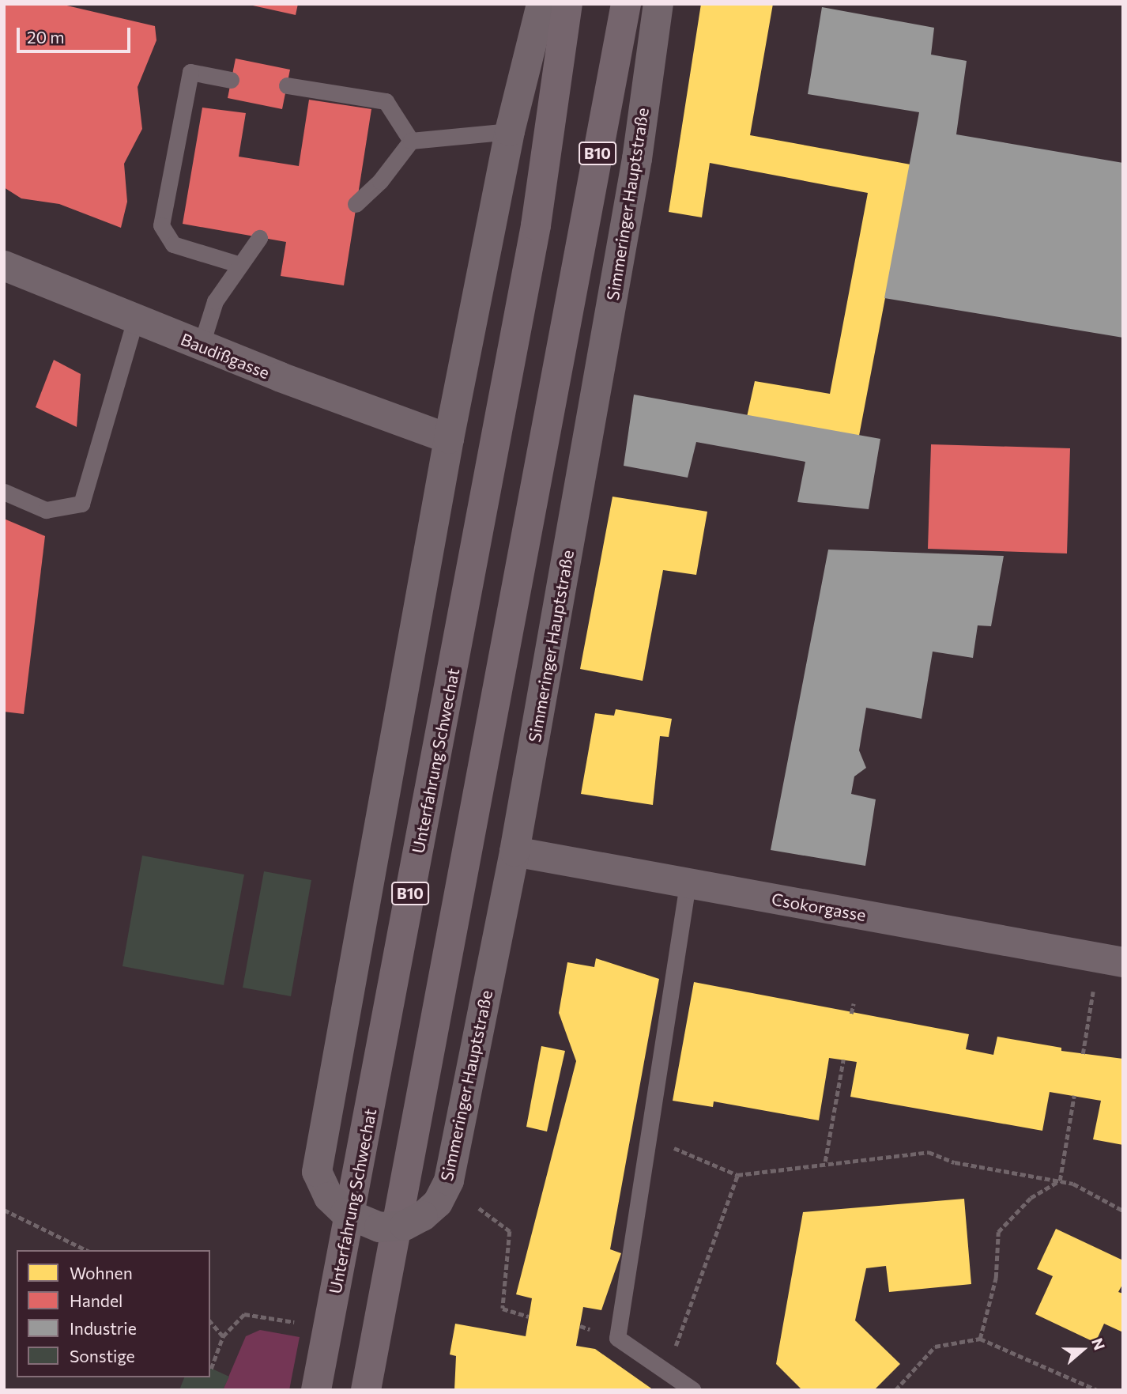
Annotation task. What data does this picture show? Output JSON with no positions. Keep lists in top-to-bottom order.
{
  "streets": {
    "main road": ["B10", "Unterfahrung Schwechat"],
    "street": ["Simmeringer Hauptstraße", "Baudißgasse", "Csokorgasse"]
  },
  "crossings": [
    ["Simmeringer Hauptstraße", "Baudißgasse"],
    ["Simmeringer Hauptstraße", "Csokorgasse"]
  ],
  "legend": [
    "Wohnen",
    "Handel",
    "Industrie",
    "Sonstige"
  ],
  "scale_bar": "20 m",
  "north": "right"
}
